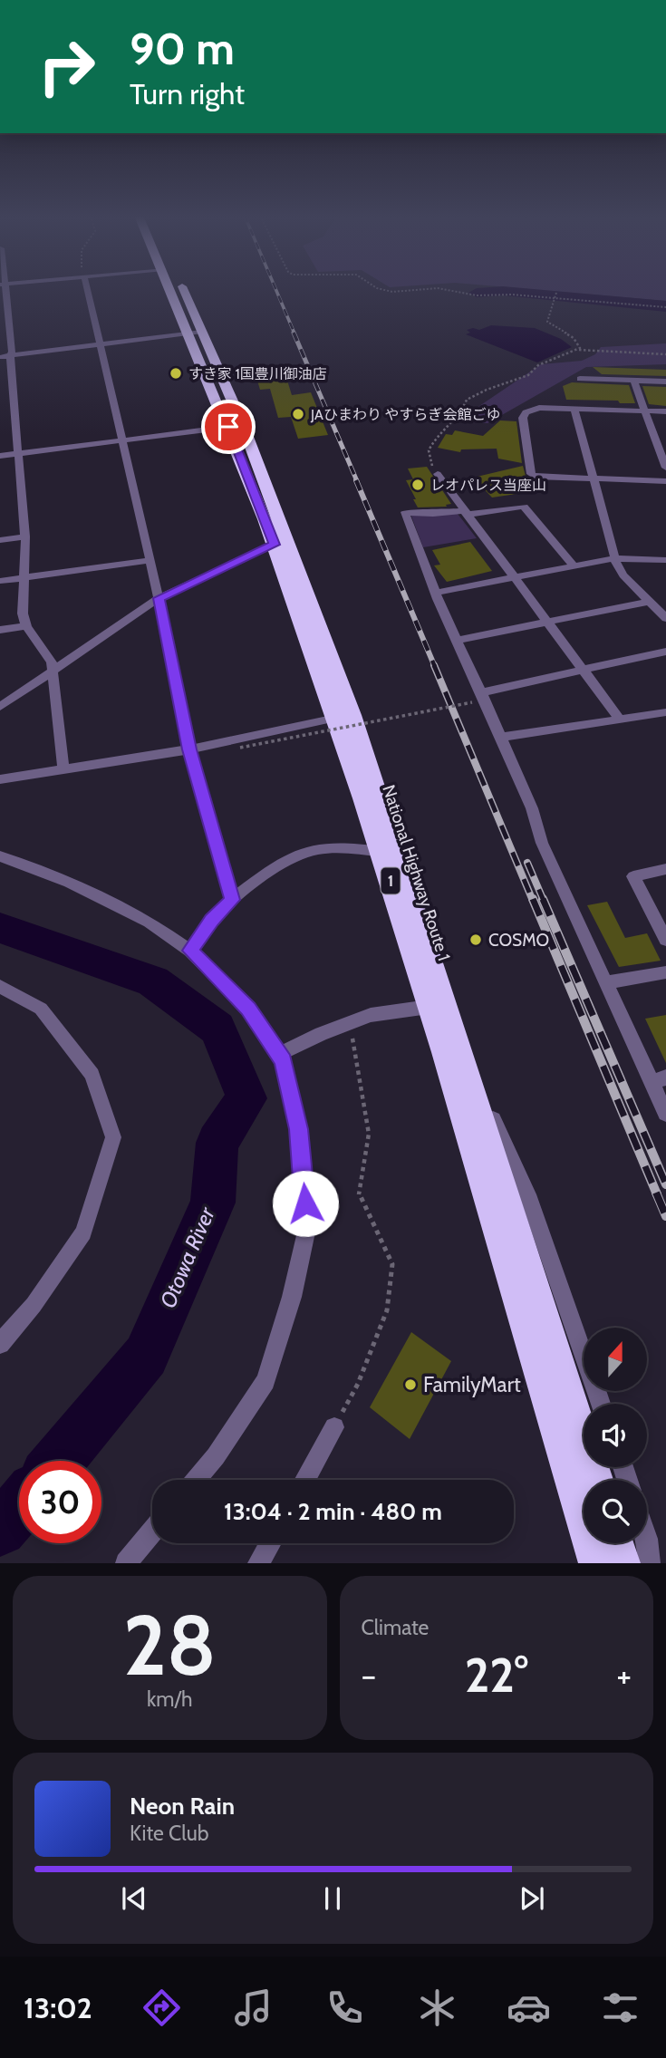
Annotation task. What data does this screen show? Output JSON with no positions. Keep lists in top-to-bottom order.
{
  "streets": {
    "highway": ["National Highway Route 1", "1"]
  },
  "water": ["Otowa River"],
  "places": [
    "すき家 1国豊川御油店",
    "JAひまわり やすらぎ会館ごゆ",
    "レオパレス当座山",
    "COSMO",
    "FamilyMart"
  ],
  "north": "top",
  "page": {
    "turn": ["90 m", "Turn right"],
    "limit": "30",
    "trip": "13:04 · 2 min · 480 m",
    "tile": [
      ["28", "km/h"],
      "Climate"
    ],
    "heat": ["−", "22°", "+"],
    "song": ["Neon Rain", "Kite Club"],
    "tabs": "13:02"
  }
}
